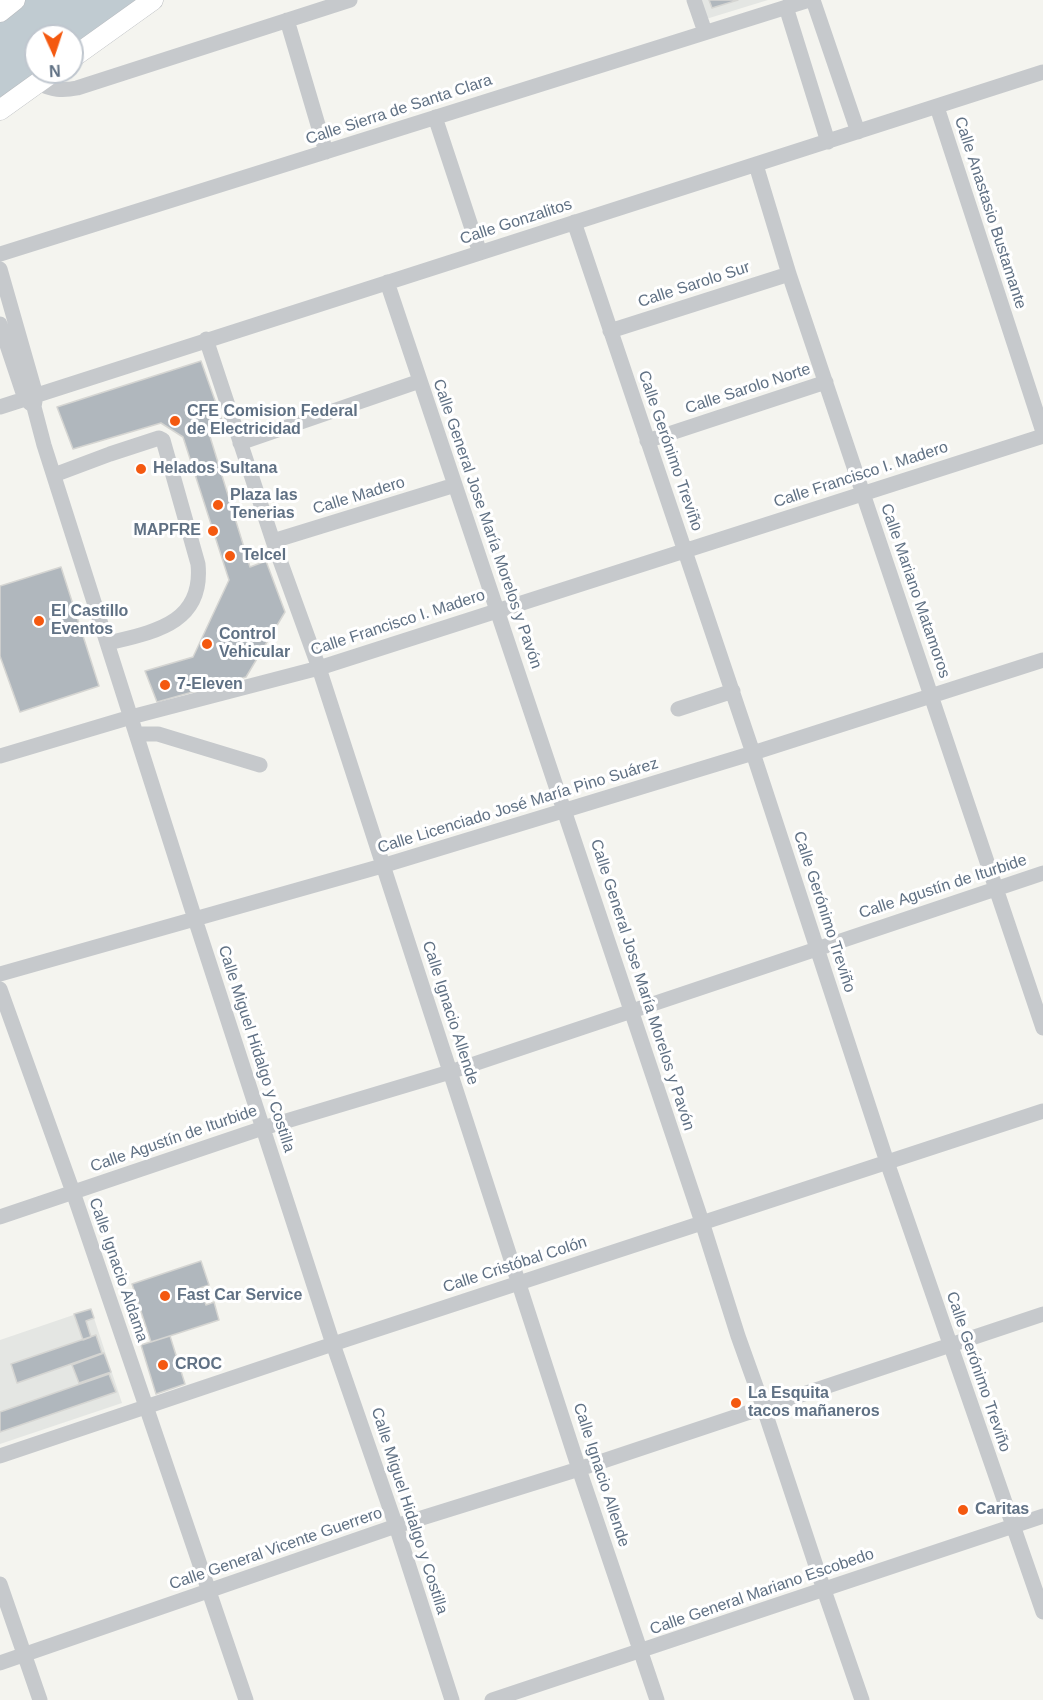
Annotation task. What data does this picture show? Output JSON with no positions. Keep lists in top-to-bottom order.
{
  "streets": {
    "street": [
      "Calle Sierra de Santa Clara",
      "Calle Anastasio Bustamante",
      "Calle Gonzalitos",
      "Calle Sarolo Sur",
      "Calle Sarolo Norte",
      "Calle Gerónimo Treviño",
      "Calle Francisco I. Madero",
      "Calle Madero",
      "Calle General Jose María Morelos y Pavón",
      "Calle Mariano Matamoros",
      "Calle Licenciado José María Pino Suárez",
      "Calle Agustín de Iturbide",
      "Calle Ignacio Allende",
      "Calle Miguel Hidalgo y Costilla",
      "Calle Cristóbal Colón",
      "Calle Ignacio Aldama",
      "Calle General Vicente Guerrero",
      "Calle General Mariano Escobedo"
    ]
  },
  "crossings": [
    ["Calle Anastasio Bustamante", "Calle Gonzalitos"],
    ["Calle Anastasio Bustamante", "Calle Francisco I. Madero"],
    ["Calle Gonzalitos", "Calle Gerónimo Treviño"],
    ["Calle Gonzalitos", "Calle General Jose María Morelos y Pavón"],
    ["Calle Gonzalitos", "Calle Mariano Matamoros"],
    ["Calle Gonzalitos", "Calle Ignacio Allende"],
    ["Calle Gonzalitos", "Calle Miguel Hidalgo y Costilla"],
    ["Calle Sarolo Sur", "Calle Gerónimo Treviño"],
    ["Calle Sarolo Sur", "Calle Mariano Matamoros"],
    ["Calle Sarolo Norte", "Calle Gerónimo Treviño"],
    ["Calle Sarolo Norte", "Calle Mariano Matamoros"],
    ["Calle Gerónimo Treviño", "Calle Francisco I. Madero"],
    ["Calle Gerónimo Treviño", "Calle Licenciado José María Pino Suárez"],
    ["Calle Gerónimo Treviño", "Calle Agustín de Iturbide"],
    ["Calle Gerónimo Treviño", "Calle Cristóbal Colón"],
    ["Calle Gerónimo Treviño", "Calle General Vicente Guerrero"],
    ["Calle Gerónimo Treviño", "Calle General Mariano Escobedo"],
    ["Calle Francisco I. Madero", "Calle General Jose María Morelos y Pavón"],
    ["Calle Francisco I. Madero", "Calle Mariano Matamoros"],
    ["Calle Francisco I. Madero", "Calle Ignacio Allende"],
    ["Calle Francisco I. Madero", "Calle Miguel Hidalgo y Costilla"],
    ["Calle Madero", "Calle General Jose María Morelos y Pavón"],
    ["Calle Madero", "Calle Ignacio Allende"],
    ["Calle General Jose María Morelos y Pavón", "Calle Licenciado José María Pino Suárez"],
    ["Calle General Jose María Morelos y Pavón", "Calle Agustín de Iturbide"],
    ["Calle General Jose María Morelos y Pavón", "Calle Cristóbal Colón"],
    ["Calle General Jose María Morelos y Pavón", "Calle General Vicente Guerrero"],
    ["Calle General Jose María Morelos y Pavón", "Calle General Mariano Escobedo"],
    ["Calle Mariano Matamoros", "Calle Licenciado José María Pino Suárez"],
    ["Calle Mariano Matamoros", "Calle Agustín de Iturbide"],
    ["Calle Licenciado José María Pino Suárez", "Calle Ignacio Allende"],
    ["Calle Licenciado José María Pino Suárez", "Calle Miguel Hidalgo y Costilla"],
    ["Calle Agustín de Iturbide", "Calle Ignacio Allende"],
    ["Calle Agustín de Iturbide", "Calle Miguel Hidalgo y Costilla"],
    ["Calle Agustín de Iturbide", "Calle Ignacio Aldama"],
    ["Calle Ignacio Allende", "Calle Cristóbal Colón"],
    ["Calle Ignacio Allende", "Calle General Vicente Guerrero"],
    ["Calle Ignacio Allende", "Calle General Mariano Escobedo"],
    ["Calle Miguel Hidalgo y Costilla", "Calle Cristóbal Colón"],
    ["Calle Miguel Hidalgo y Costilla", "Calle General Vicente Guerrero"],
    ["Calle Cristóbal Colón", "Calle Ignacio Aldama"],
    ["Calle Ignacio Aldama", "Calle General Vicente Guerrero"]
  ],
  "places": [
    "CFE Comision Federal de Electricidad",
    "Helados Sultana",
    "Plaza las Tenerias",
    "MAPFRE",
    "Telcel",
    "El Castillo Eventos",
    "Control Vehicular",
    "7-Eleven",
    "Fast Car Service",
    "CROC",
    "La Esquita tacos mañaneros",
    "Caritas"
  ],
  "north": "bottom"
}
